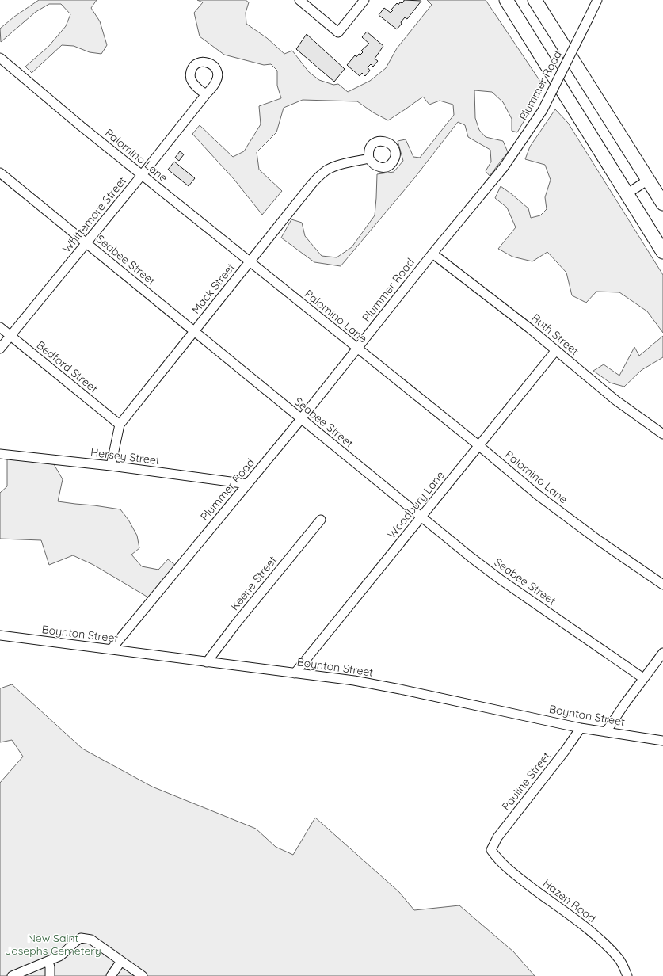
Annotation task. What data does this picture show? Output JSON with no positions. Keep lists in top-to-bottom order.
{
  "streets": {
    "street": [
      "Plummer Road",
      "Palomino Lane",
      "Whittemore Street",
      "Seabee Street",
      "Mack Street",
      "Ruth Street",
      "Bedford Street",
      "Hersey Street",
      "Woodbury Lane",
      "Keene Street",
      "Boynton Street",
      "Pauline Street",
      "Hazen Road"
    ]
  },
  "crossings": [
    ["Plummer Road", "Palomino Lane"],
    ["Plummer Road", "Seabee Street"],
    ["Plummer Road", "Ruth Street"],
    ["Plummer Road", "Hersey Street"],
    ["Plummer Road", "Boynton Street"],
    ["Palomino Lane", "Whittemore Street"],
    ["Palomino Lane", "Mack Street"],
    ["Palomino Lane", "Woodbury Lane"],
    ["Whittemore Street", "Seabee Street"],
    ["Whittemore Street", "Bedford Street"],
    ["Seabee Street", "Mack Street"],
    ["Seabee Street", "Woodbury Lane"],
    ["Mack Street", "Bedford Street"],
    ["Mack Street", "Hersey Street"],
    ["Ruth Street", "Woodbury Lane"],
    ["Woodbury Lane", "Boynton Street"],
    ["Keene Street", "Boynton Street"],
    ["Boynton Street", "Pauline Street"],
    ["Pauline Street", "Hazen Road"]
  ],
  "parks": ["New Saint Josephs Cemetery"]
}
